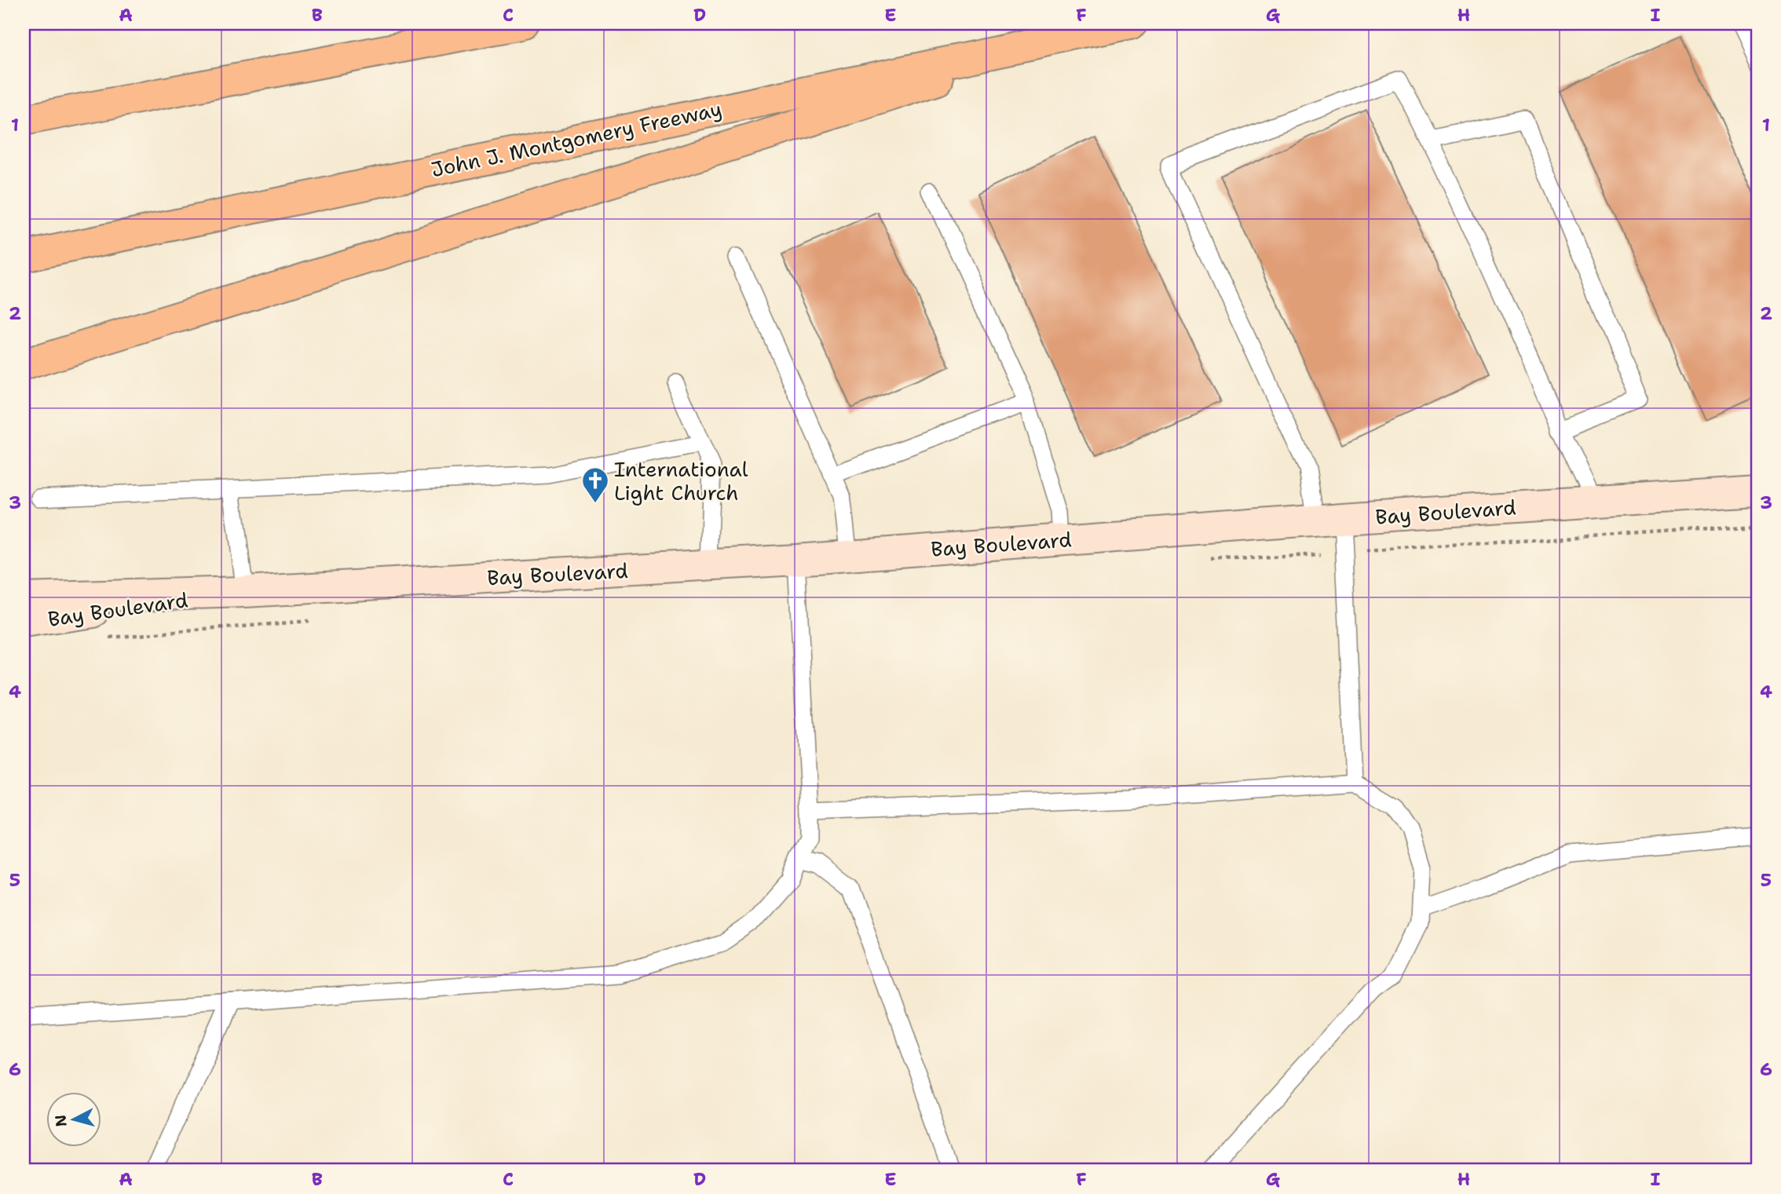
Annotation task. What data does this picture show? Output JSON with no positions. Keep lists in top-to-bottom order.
{
  "streets": {
    "highway": ["John J. Montgomery Freeway"],
    "street": ["Bay Boulevard"]
  },
  "places": {
    "church": ["International Light Church"]
  },
  "north": "left",
  "grid": {
    "columns": [
      "A",
      "B",
      "C",
      "D",
      "E",
      "F",
      "G",
      "H",
      "I"
    ],
    "rows": [
      "1",
      "2",
      "3",
      "4",
      "5",
      "6"
    ]
  }
}
